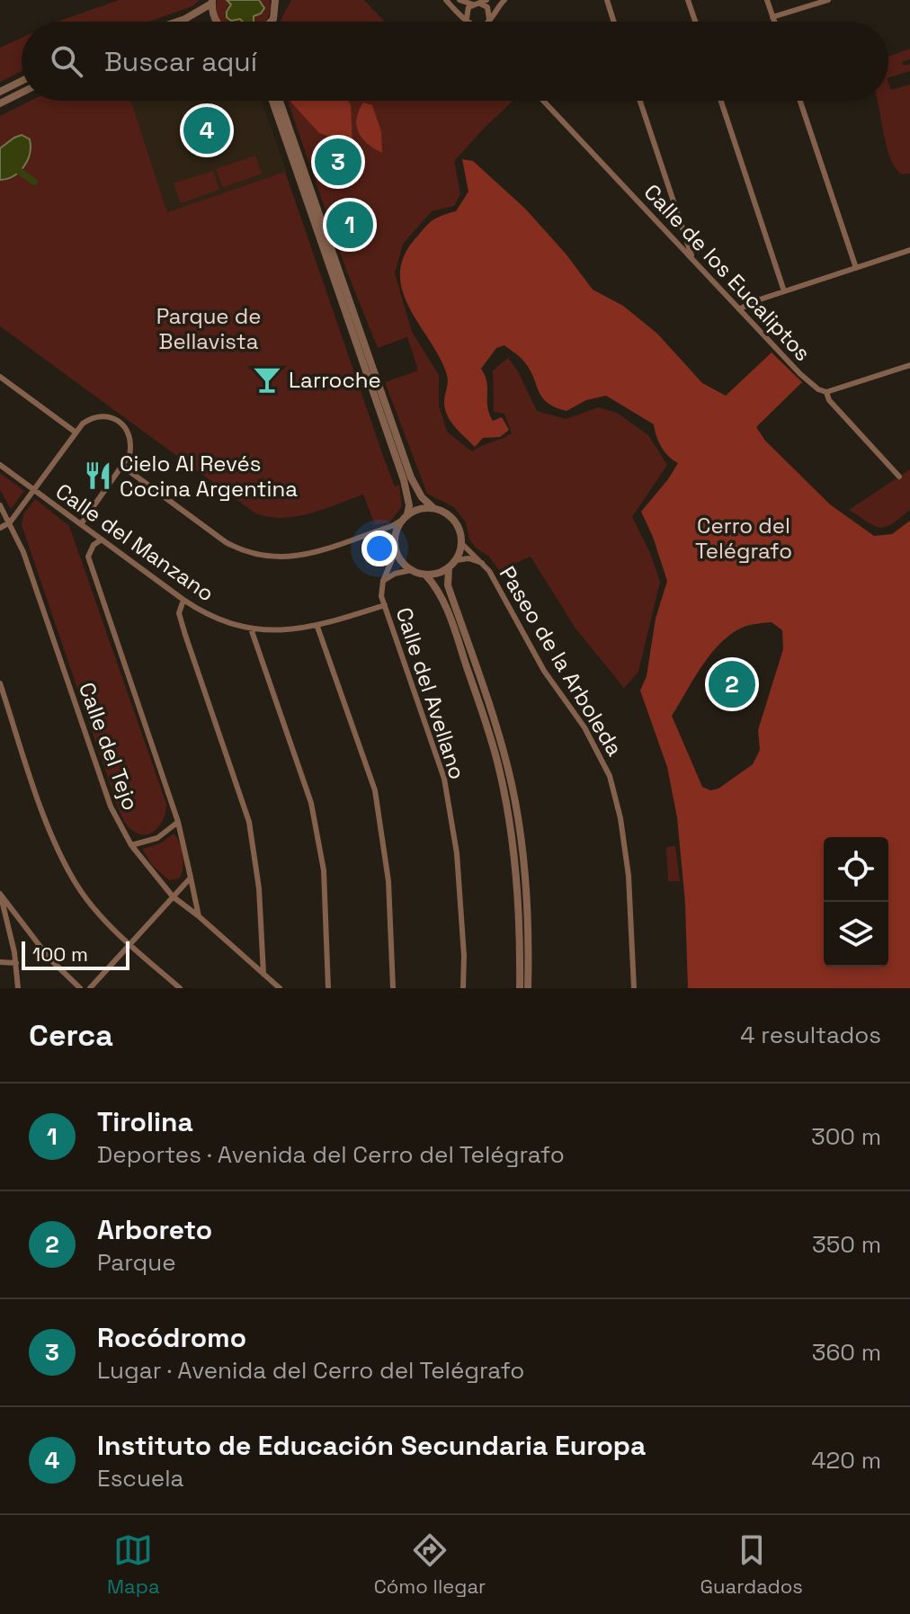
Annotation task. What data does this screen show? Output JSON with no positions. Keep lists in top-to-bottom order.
{
  "streets": {
    "street": [
      "Calle de los Eucaliptos",
      "Calle del Manzano",
      "Paseo de la Arboleda",
      "Calle del Avellano",
      "Calle del Tejo"
    ]
  },
  "crossings": [
    ["Calle del Manzano", "Calle del Avellano"],
    ["Paseo de la Arboleda", "Calle del Avellano"]
  ],
  "parks": ["Parque de Bellavista", "Cerro del Telégrafo"],
  "places": {
    "bar": ["Larroche"],
    "restaurant": ["Cielo Al Revés Cocina Argentina"]
  },
  "scale_bar": "100 m",
  "page": {
    "search": "Buscar aquí",
    "pins": [
      "4",
      "3",
      "1",
      "2"
    ],
    "scale": "100 m",
    "heading": ["Cerca", "4 resultados"],
    "list": [
      {
        "mark": "1",
        "name": "Tirolina",
        "note": "Deportes · Avenida del Cerro del Telégrafo",
        "value": "300 m"
      },
      {
        "mark": "2",
        "name": "Arboreto",
        "note": "Parque",
        "value": "350 m"
      },
      {
        "mark": "3",
        "name": "Rocódromo",
        "note": "Lugar · Avenida del Cerro del Telégrafo",
        "value": "360 m"
      },
      {
        "mark": "4",
        "name": "Instituto de Educación Secundaria Europa",
        "note": "Escuela",
        "value": "420 m"
      }
    ],
    "nav": ["Mapa", "Cómo llegar", "Guardados"]
  }
}
